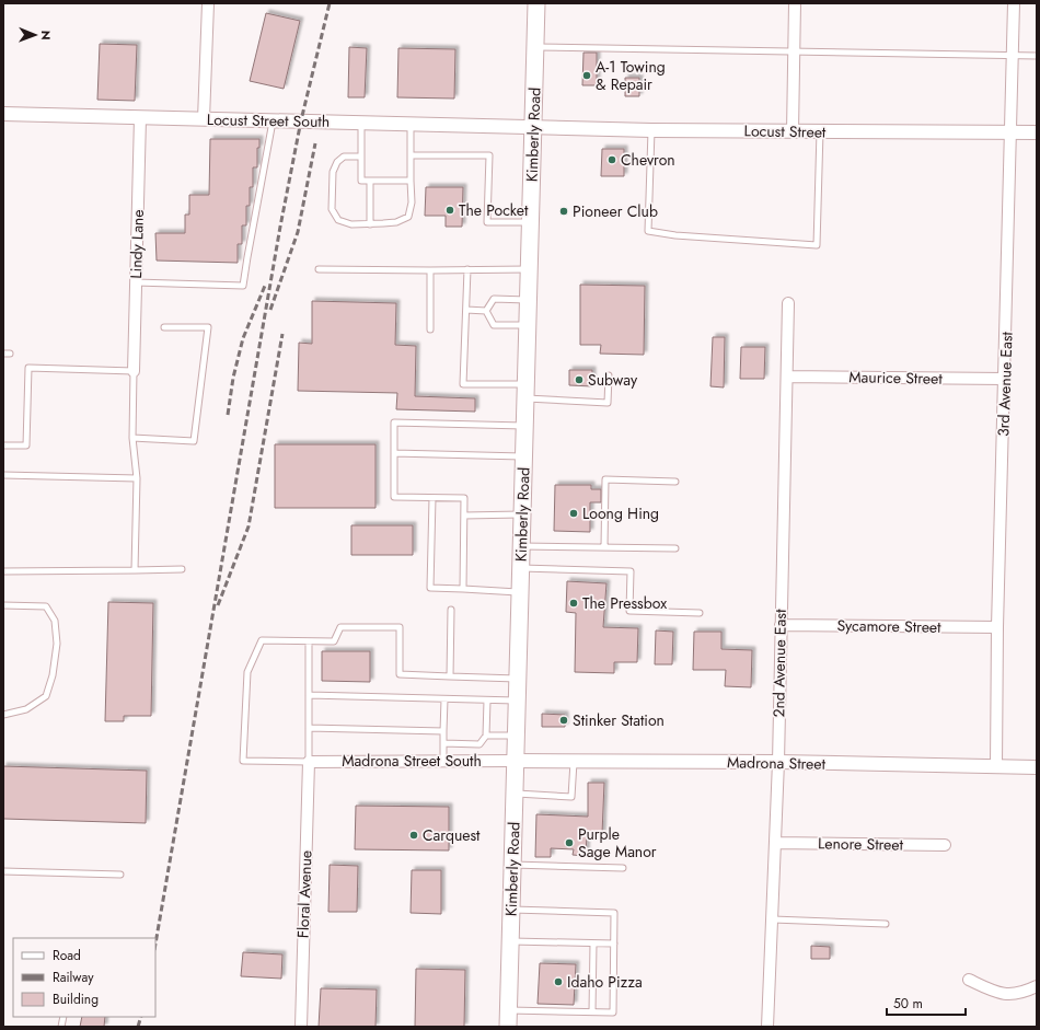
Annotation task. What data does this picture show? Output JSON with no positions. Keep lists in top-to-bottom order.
{
  "streets": {
    "main road": ["Kimberly Road"],
    "street": [
      "Locust Street South",
      "Locust Street",
      "Lindy Lane",
      "Maurice Street",
      "3rd Avenue East",
      "Sycamore Street",
      "2nd Avenue East",
      "Madrona Street South",
      "Madrona Street",
      "Lenore Street",
      "Floral Avenue"
    ]
  },
  "crossings": [
    ["Locust Street South", "Locust Street"],
    ["Locust Street South", "Kimberly Road"],
    ["Locust Street South", "Lindy Lane"],
    ["Locust Street", "Kimberly Road"],
    ["Locust Street", "3rd Avenue East"],
    ["Kimberly Road", "Madrona Street South"],
    ["Kimberly Road", "Madrona Street"],
    ["Maurice Street", "3rd Avenue East"],
    ["Maurice Street", "2nd Avenue East"],
    ["3rd Avenue East", "Sycamore Street"],
    ["3rd Avenue East", "Madrona Street"],
    ["Sycamore Street", "2nd Avenue East"],
    ["2nd Avenue East", "Madrona Street"],
    ["2nd Avenue East", "Lenore Street"],
    ["Madrona Street South", "Madrona Street"],
    ["Madrona Street South", "Floral Avenue"]
  ],
  "places": [
    "A-1 Towing & Repair",
    "Chevron",
    "The Pocket",
    "Pioneer Club",
    "Subway",
    "Loong Hing",
    "The Pressbox",
    "Stinker Station",
    "Carquest",
    "Purple Sage Manor",
    "Idaho Pizza"
  ],
  "legend": ["Road", "Railway", "Building"],
  "scale_bar": "50 m",
  "north": "right"
}
